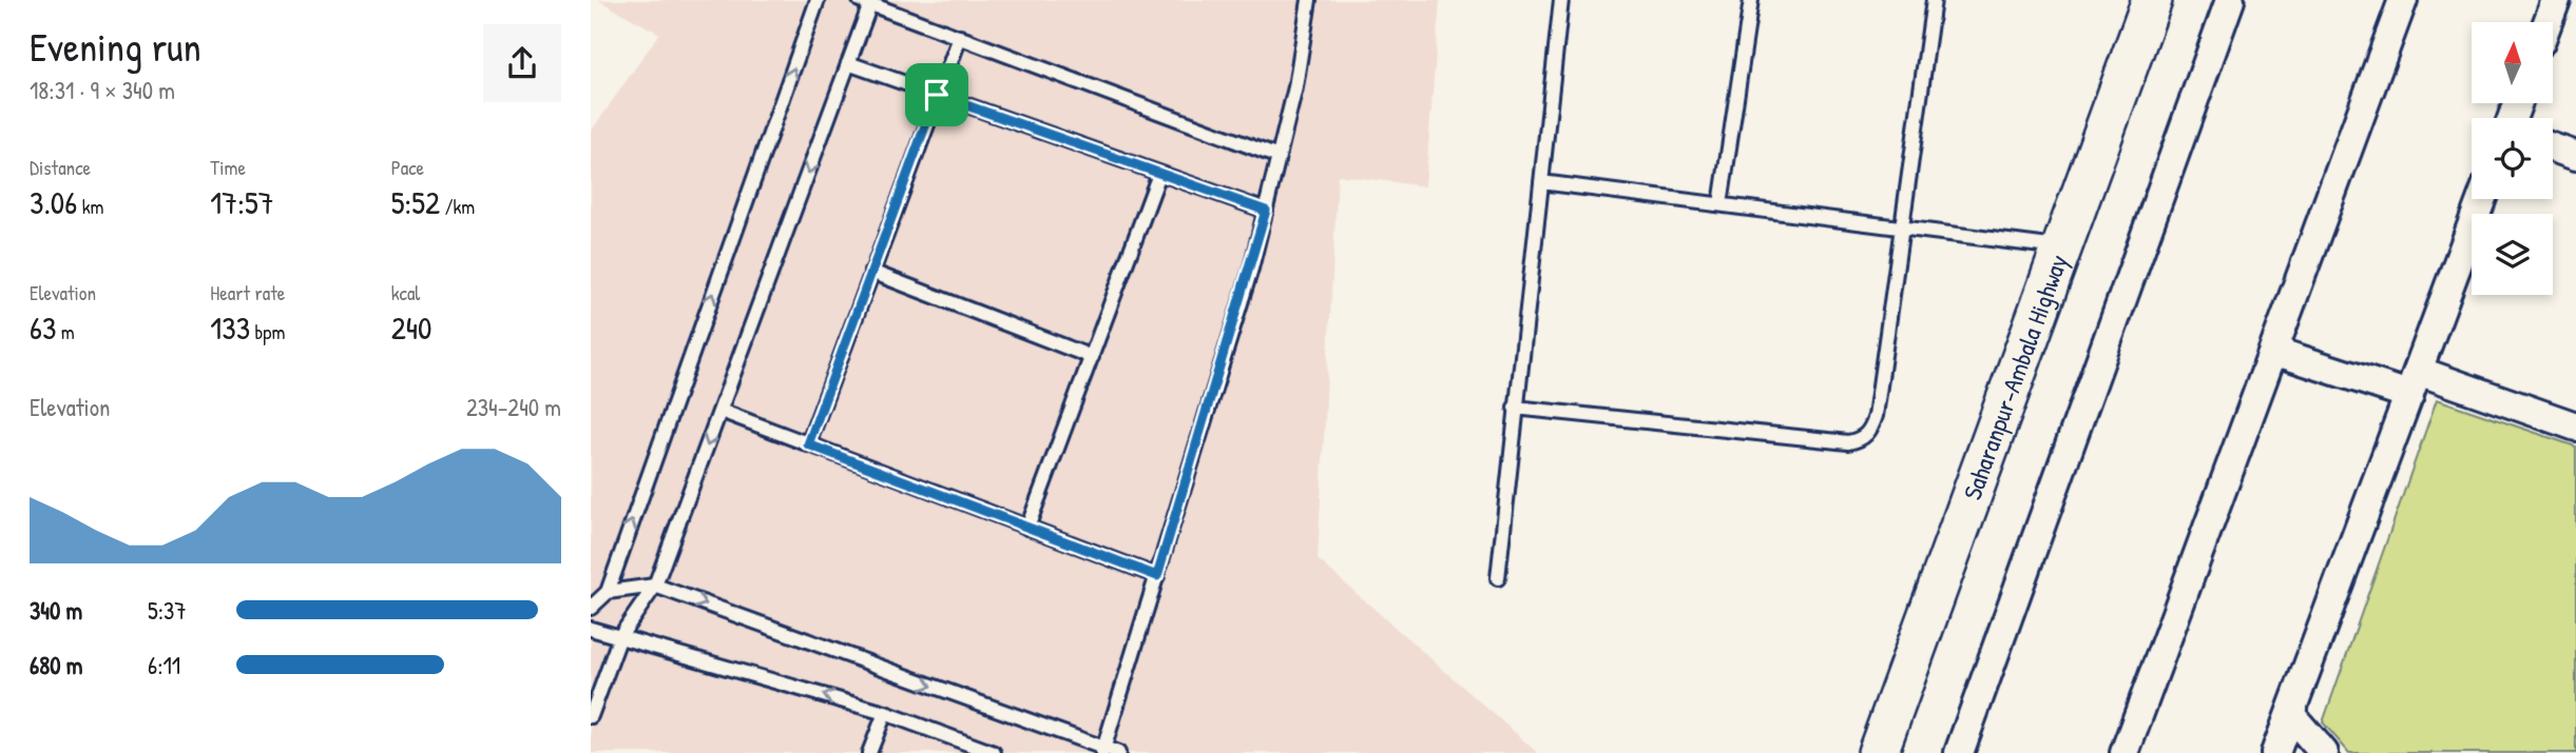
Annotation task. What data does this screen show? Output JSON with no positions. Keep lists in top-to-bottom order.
{
  "streets": {
    "main road": ["Saharanpur-Ambala Highway"]
  },
  "north": "top",
  "page": {
    "heading": ["Evening run", "18:31 · 9 × 340 m"],
    "stats": [
      ["Distance", "3.06 km"],
      ["Time", "17:57"],
      ["Pace", "5:52 /km"],
      ["Elevation", "63 m"],
      ["Heart rate", "133 bpm"],
      ["kcal", "240"]
    ],
    "chart": ["Elevation", "234–240 m"],
    "list": [
      {
        "name": "340 m",
        "note": "5:37"
      },
      {
        "name": "680 m",
        "note": "6:11"
      }
    ]
  }
}
